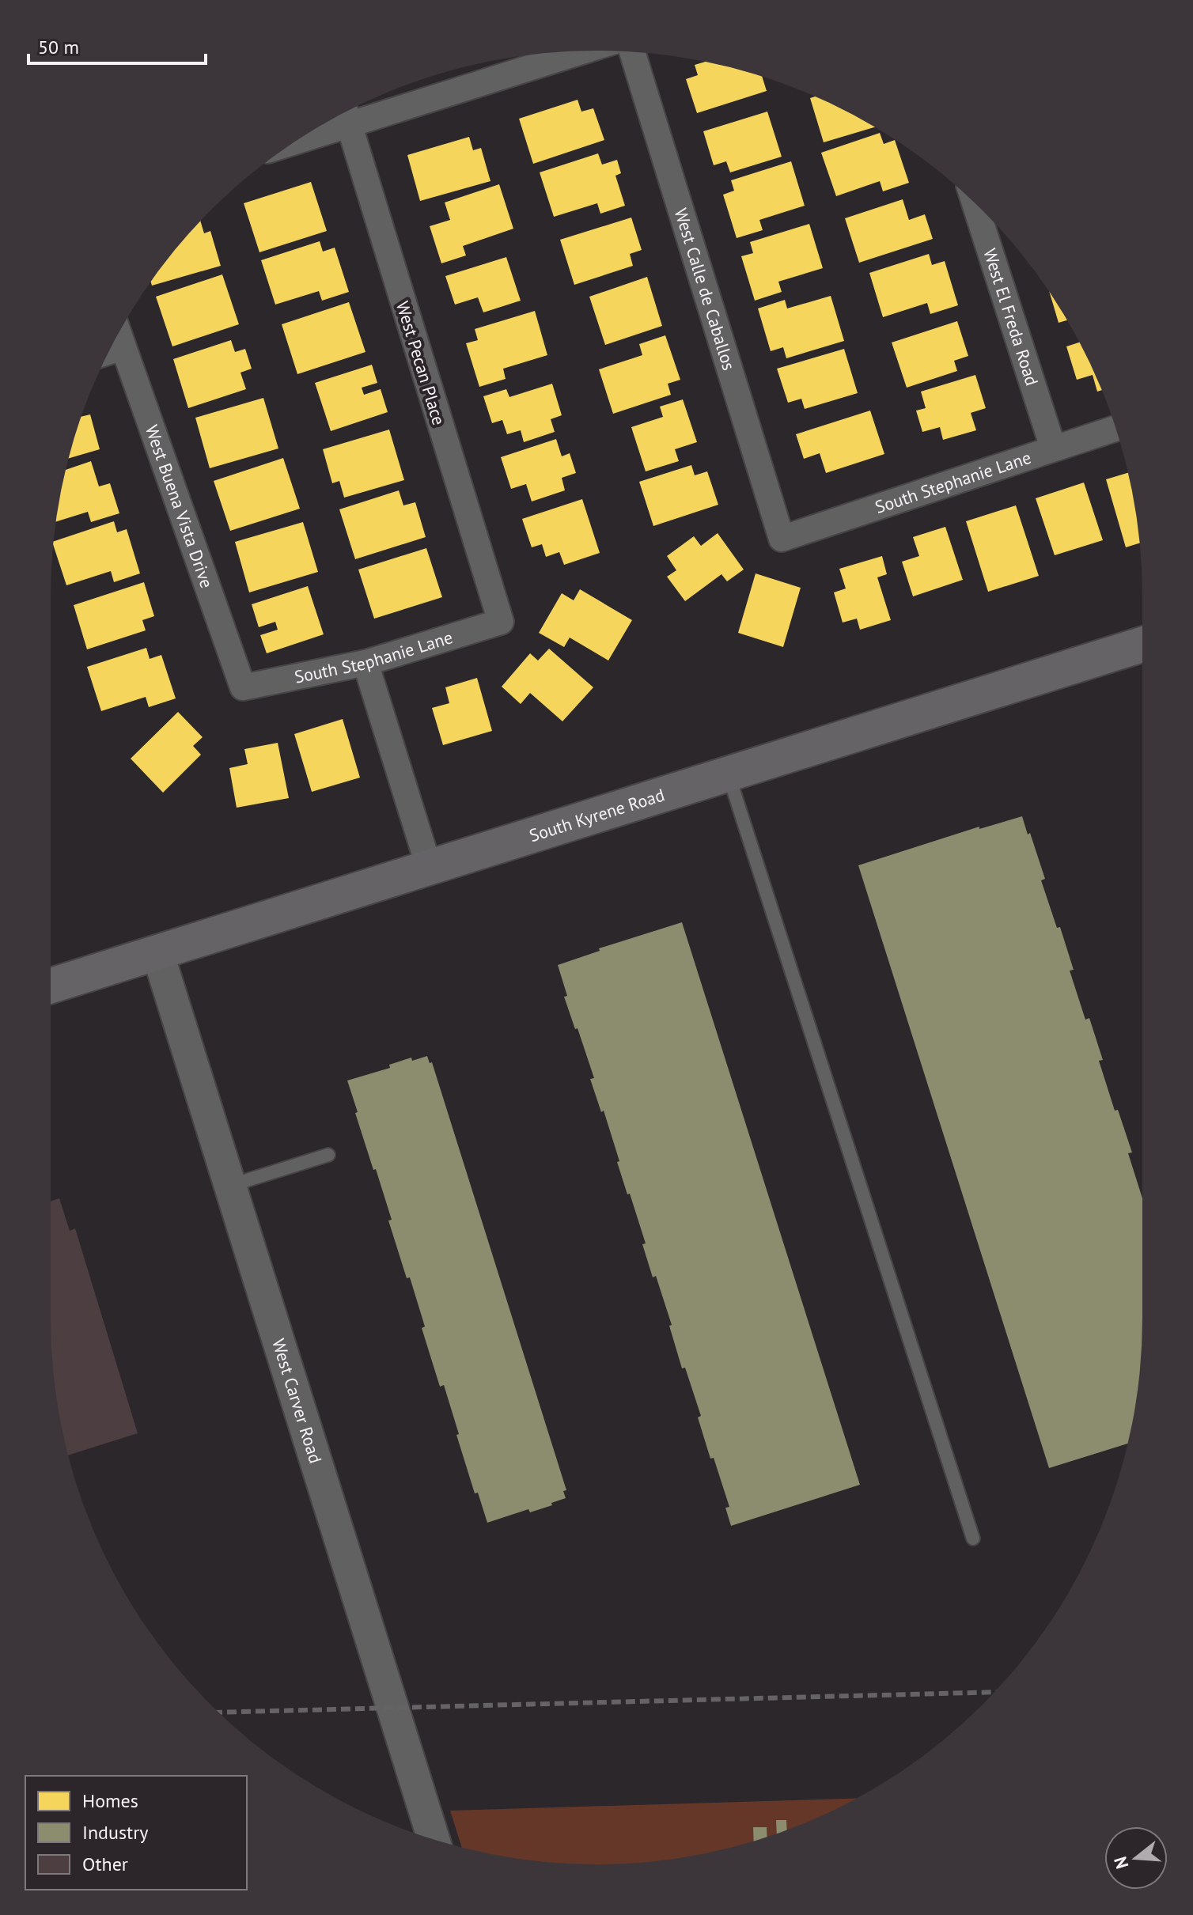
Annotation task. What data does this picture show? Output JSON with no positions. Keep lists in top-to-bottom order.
{
  "streets": {
    "main road": ["South Kyrene Road"],
    "street": [
      "West Calle de Caballos",
      "West El Freda Road",
      "West Pecan Place",
      "South Stephanie Lane",
      "West Buena Vista Drive",
      "West Carver Road"
    ]
  },
  "crossings": [
    ["West Calle de Caballos", "South Stephanie Lane"],
    ["West El Freda Road", "South Stephanie Lane"],
    ["West Pecan Place", "South Stephanie Lane"],
    ["South Stephanie Lane", "West Buena Vista Drive"],
    ["South Kyrene Road", "West Carver Road"]
  ],
  "legend": ["Homes", "Industry", "Other"],
  "scale_bar": "50 m",
  "north": "left"
}
